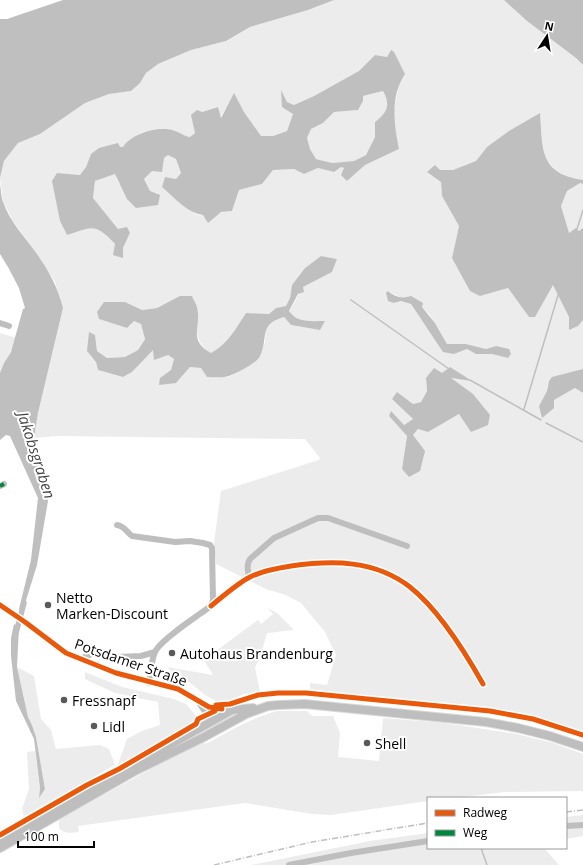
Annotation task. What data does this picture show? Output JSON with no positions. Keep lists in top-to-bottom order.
{
  "streets": {
    "street": ["Potsdamer Straße"]
  },
  "water": ["Jakobsgraben"],
  "places": [
    "Netto Marken-Discount",
    "Autohaus Brandenburg",
    "Fressnapf",
    "Lidl",
    "Shell"
  ],
  "legend": ["Radweg", "Weg"],
  "scale_bar": "100 m",
  "north": "top"
}
